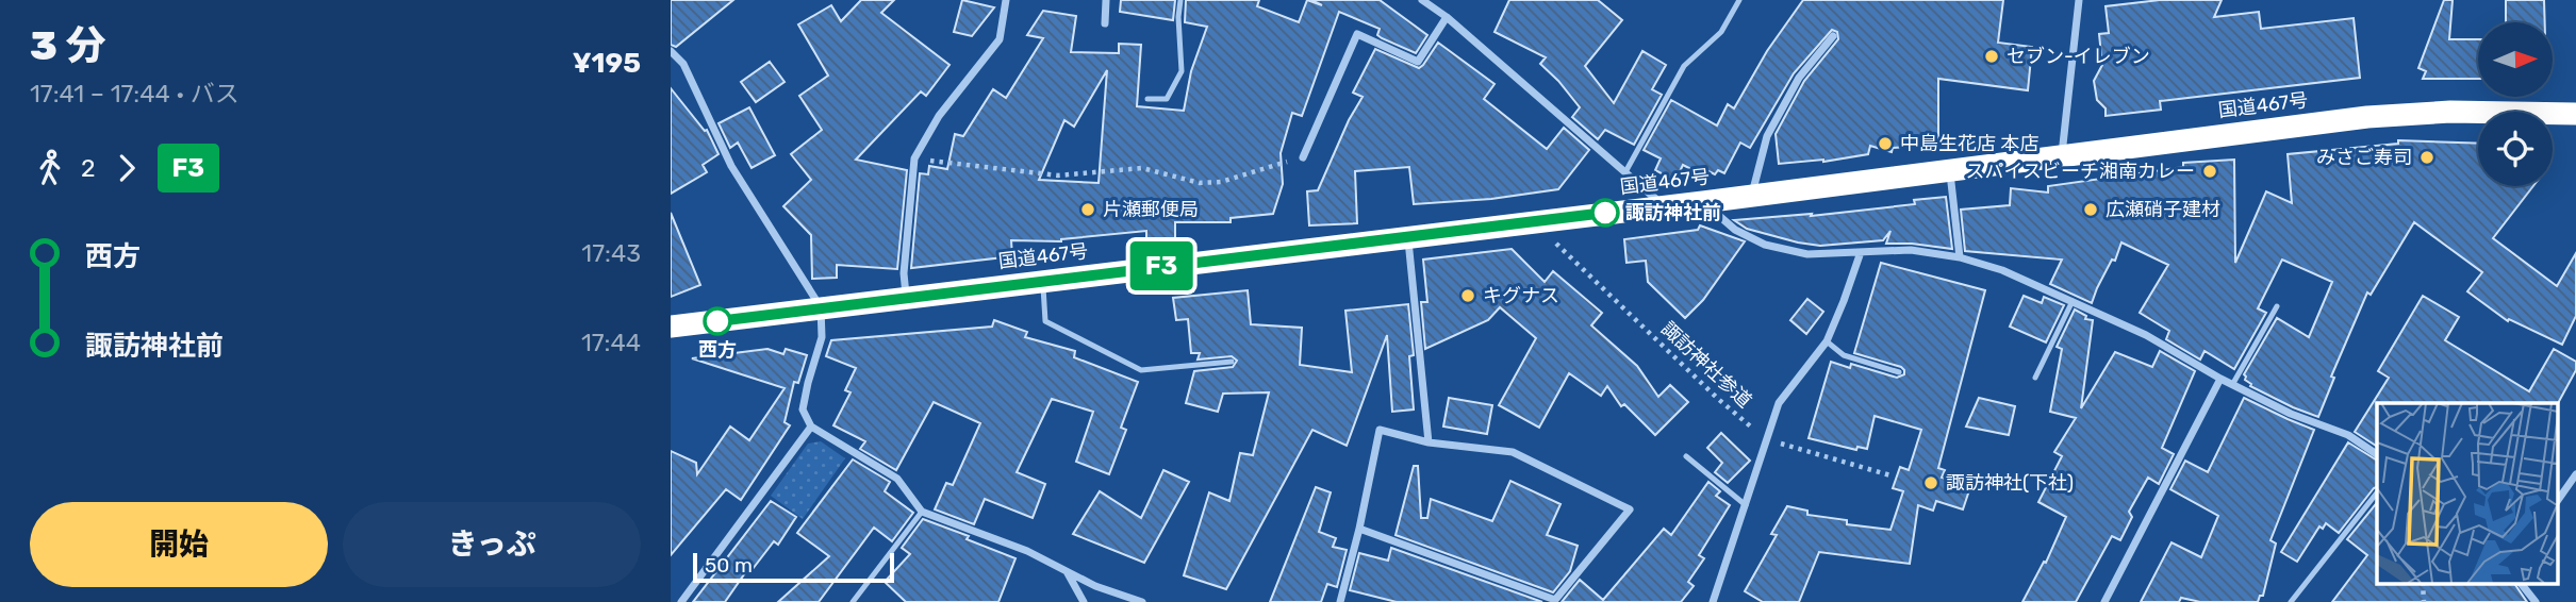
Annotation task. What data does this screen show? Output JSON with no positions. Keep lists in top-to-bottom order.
{
  "streets": {
    "highway": ["国道467号"],
    "path": ["諏訪神社参道"]
  },
  "crossings": [
    ["国道467号", "諏訪神社参道"]
  ],
  "places": [
    "セブン-イレブン",
    "中島生花店 本店",
    "みさご寿司",
    "スパイスビーチ湘南カレー",
    "片瀬郵便局",
    "広瀬硝子建材",
    "諏訪神社前",
    "キグナス",
    "西方",
    "諏訪神社(下社)"
  ],
  "lines": ["bus line F3"],
  "scale_bar": "50 m",
  "north": "right",
  "page": {
    "heading": ["3 分", "17:41 – 17:44 · バス", "¥195"],
    "on_map": "F3",
    "legs": ["2", "F3"],
    "list": [
      {
        "name": "西方",
        "value": "17:43"
      },
      {
        "name": "諏訪神社前",
        "value": "17:44"
      }
    ],
    "buttons": ["開始", "きっぷ"],
    "scale": "50 m"
  }
}
